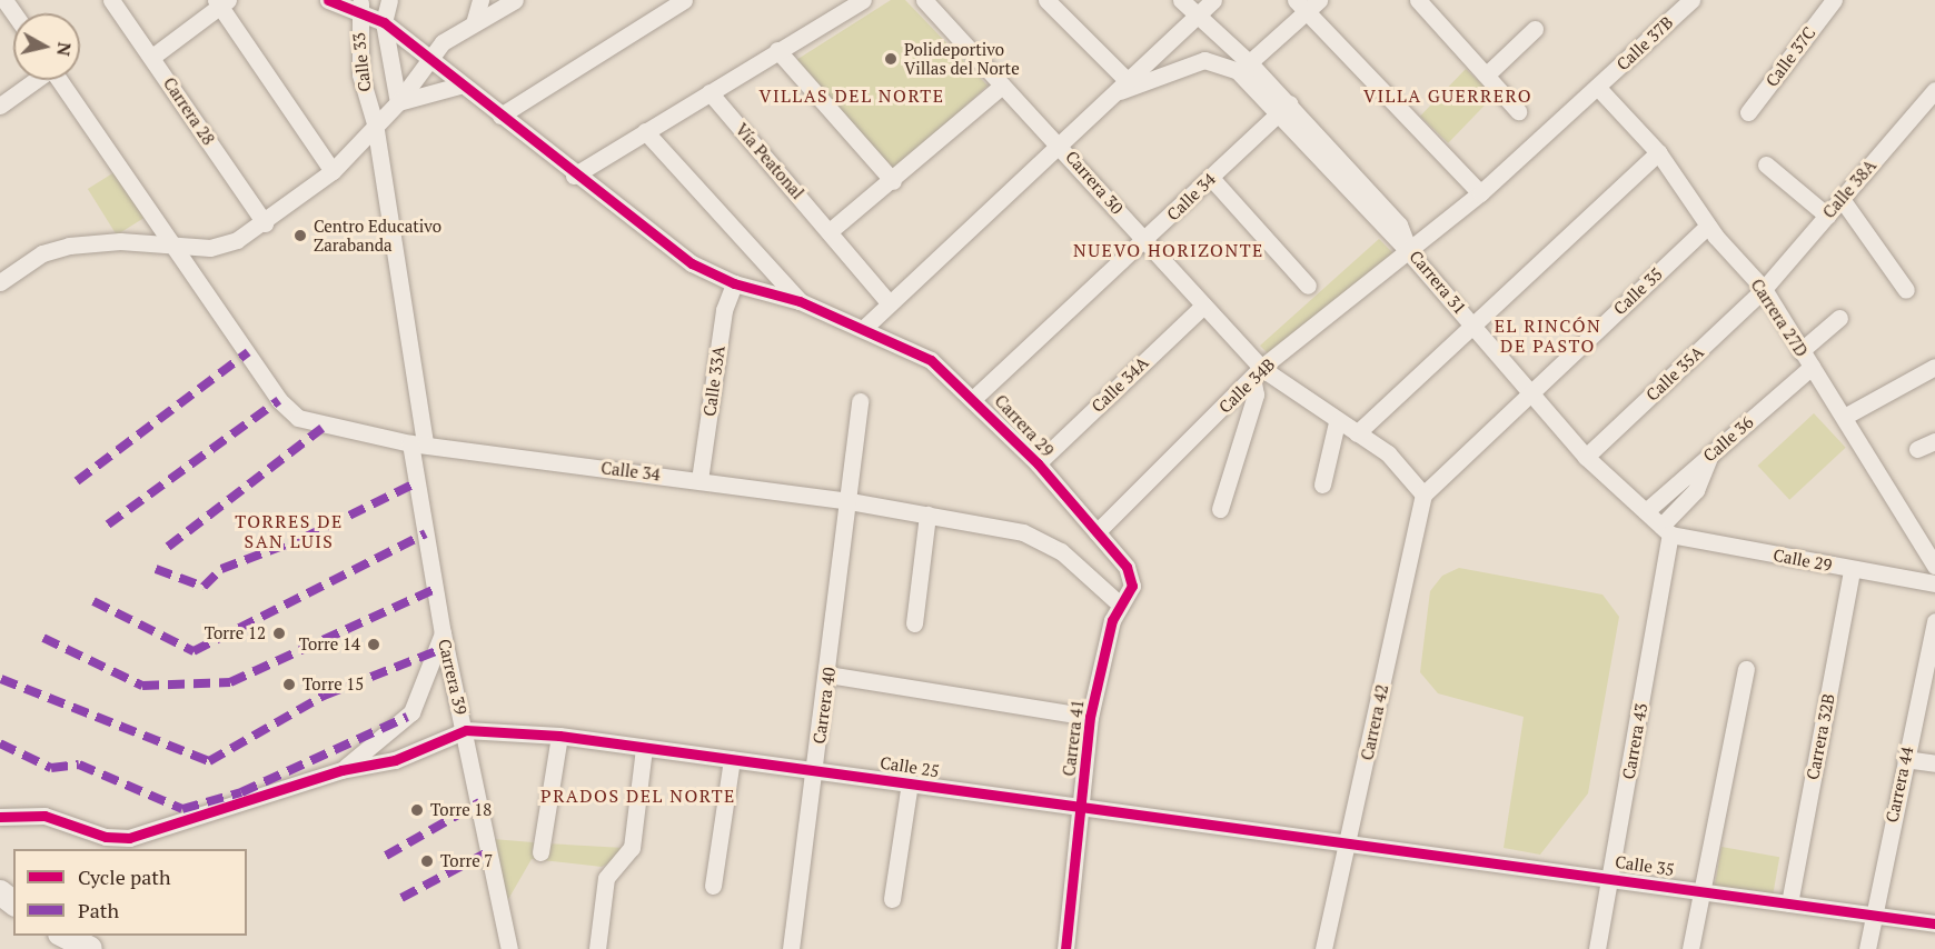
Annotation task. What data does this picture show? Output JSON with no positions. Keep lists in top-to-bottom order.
{
  "streets": {
    "street": [
      "Calle 37B",
      "Calle 37C",
      "Calle 33",
      "Carrera 28",
      "Vía Peatonal",
      "Carrera 30",
      "Calle 38A",
      "Calle 34",
      "Carrera 31",
      "Calle 35",
      "Carrera 27D",
      "Calle 35A",
      "Calle 33A",
      "Calle 34A",
      "Calle 34B",
      "Carrera 29",
      "Calle 36",
      "Calle 29",
      "Carrera 39",
      "Carrera 40",
      "Carrera 42",
      "Carrera 32B",
      "Carrera 41",
      "Carrera 43",
      "Calle 25",
      "Carrera 44"
    ]
  },
  "crossings": [
    ["Calle 37B", "Carrera 27D"],
    ["Calle 37B", "Calle 34B"],
    ["Calle 33", "Calle 34"],
    ["Calle 33", "Carrera 29"],
    ["Calle 33", "Carrera 39"],
    ["Carrera 30", "Calle 34"],
    ["Carrera 30", "Calle 35"],
    ["Carrera 30", "Calle 34A"],
    ["Carrera 30", "Calle 34B"],
    ["Carrera 30", "Carrera 42"],
    ["Calle 38A", "Carrera 27D"],
    ["Calle 38A", "Calle 35A"],
    ["Calle 34", "Carrera 31"],
    ["Calle 34", "Calle 33A"],
    ["Calle 34", "Carrera 29"],
    ["Calle 34", "Carrera 39"],
    ["Calle 34", "Carrera 40"],
    ["Calle 34", "Carrera 41"],
    ["Carrera 31", "Calle 35"],
    ["Carrera 31", "Calle 35A"],
    ["Carrera 31", "Calle 34B"],
    ["Carrera 31", "Calle 36"],
    ["Carrera 31", "Calle 29"],
    ["Carrera 31", "Carrera 43"],
    ["Calle 35", "Carrera 27D"],
    ["Calle 35", "Carrera 42"],
    ["Calle 35", "Carrera 32B"],
    ["Calle 35", "Carrera 43"],
    ["Calle 35", "Calle 25"],
    ["Calle 35", "Carrera 44"],
    ["Carrera 27D", "Calle 35A"],
    ["Carrera 27D", "Calle 36"],
    ["Calle 33A", "Carrera 29"],
    ["Calle 34A", "Carrera 29"],
    ["Calle 34B", "Carrera 29"],
    ["Carrera 29", "Carrera 41"],
    ["Calle 29", "Carrera 32B"],
    ["Calle 29", "Carrera 43"],
    ["Carrera 39", "Calle 25"],
    ["Carrera 40", "Calle 25"],
    ["Carrera 42", "Calle 25"],
    ["Carrera 41", "Calle 25"]
  ],
  "districts": [
    "VILLAS DEL NORTE",
    "VILLA GUERRERO",
    "NUEVO HORIZONTE",
    "EL RINCÓN DE PASTO",
    "TORRES DE SAN LUIS",
    "PRADOS DEL NORTE"
  ],
  "places": [
    "Polideportivo Villas del Norte",
    "Centro Educativo Zarabanda",
    "Torre 12",
    "Torre 14",
    "Torre 15",
    "Torre 18",
    "Torre 7"
  ],
  "legend": ["Cycle path", "Path"],
  "north": "right"
}
